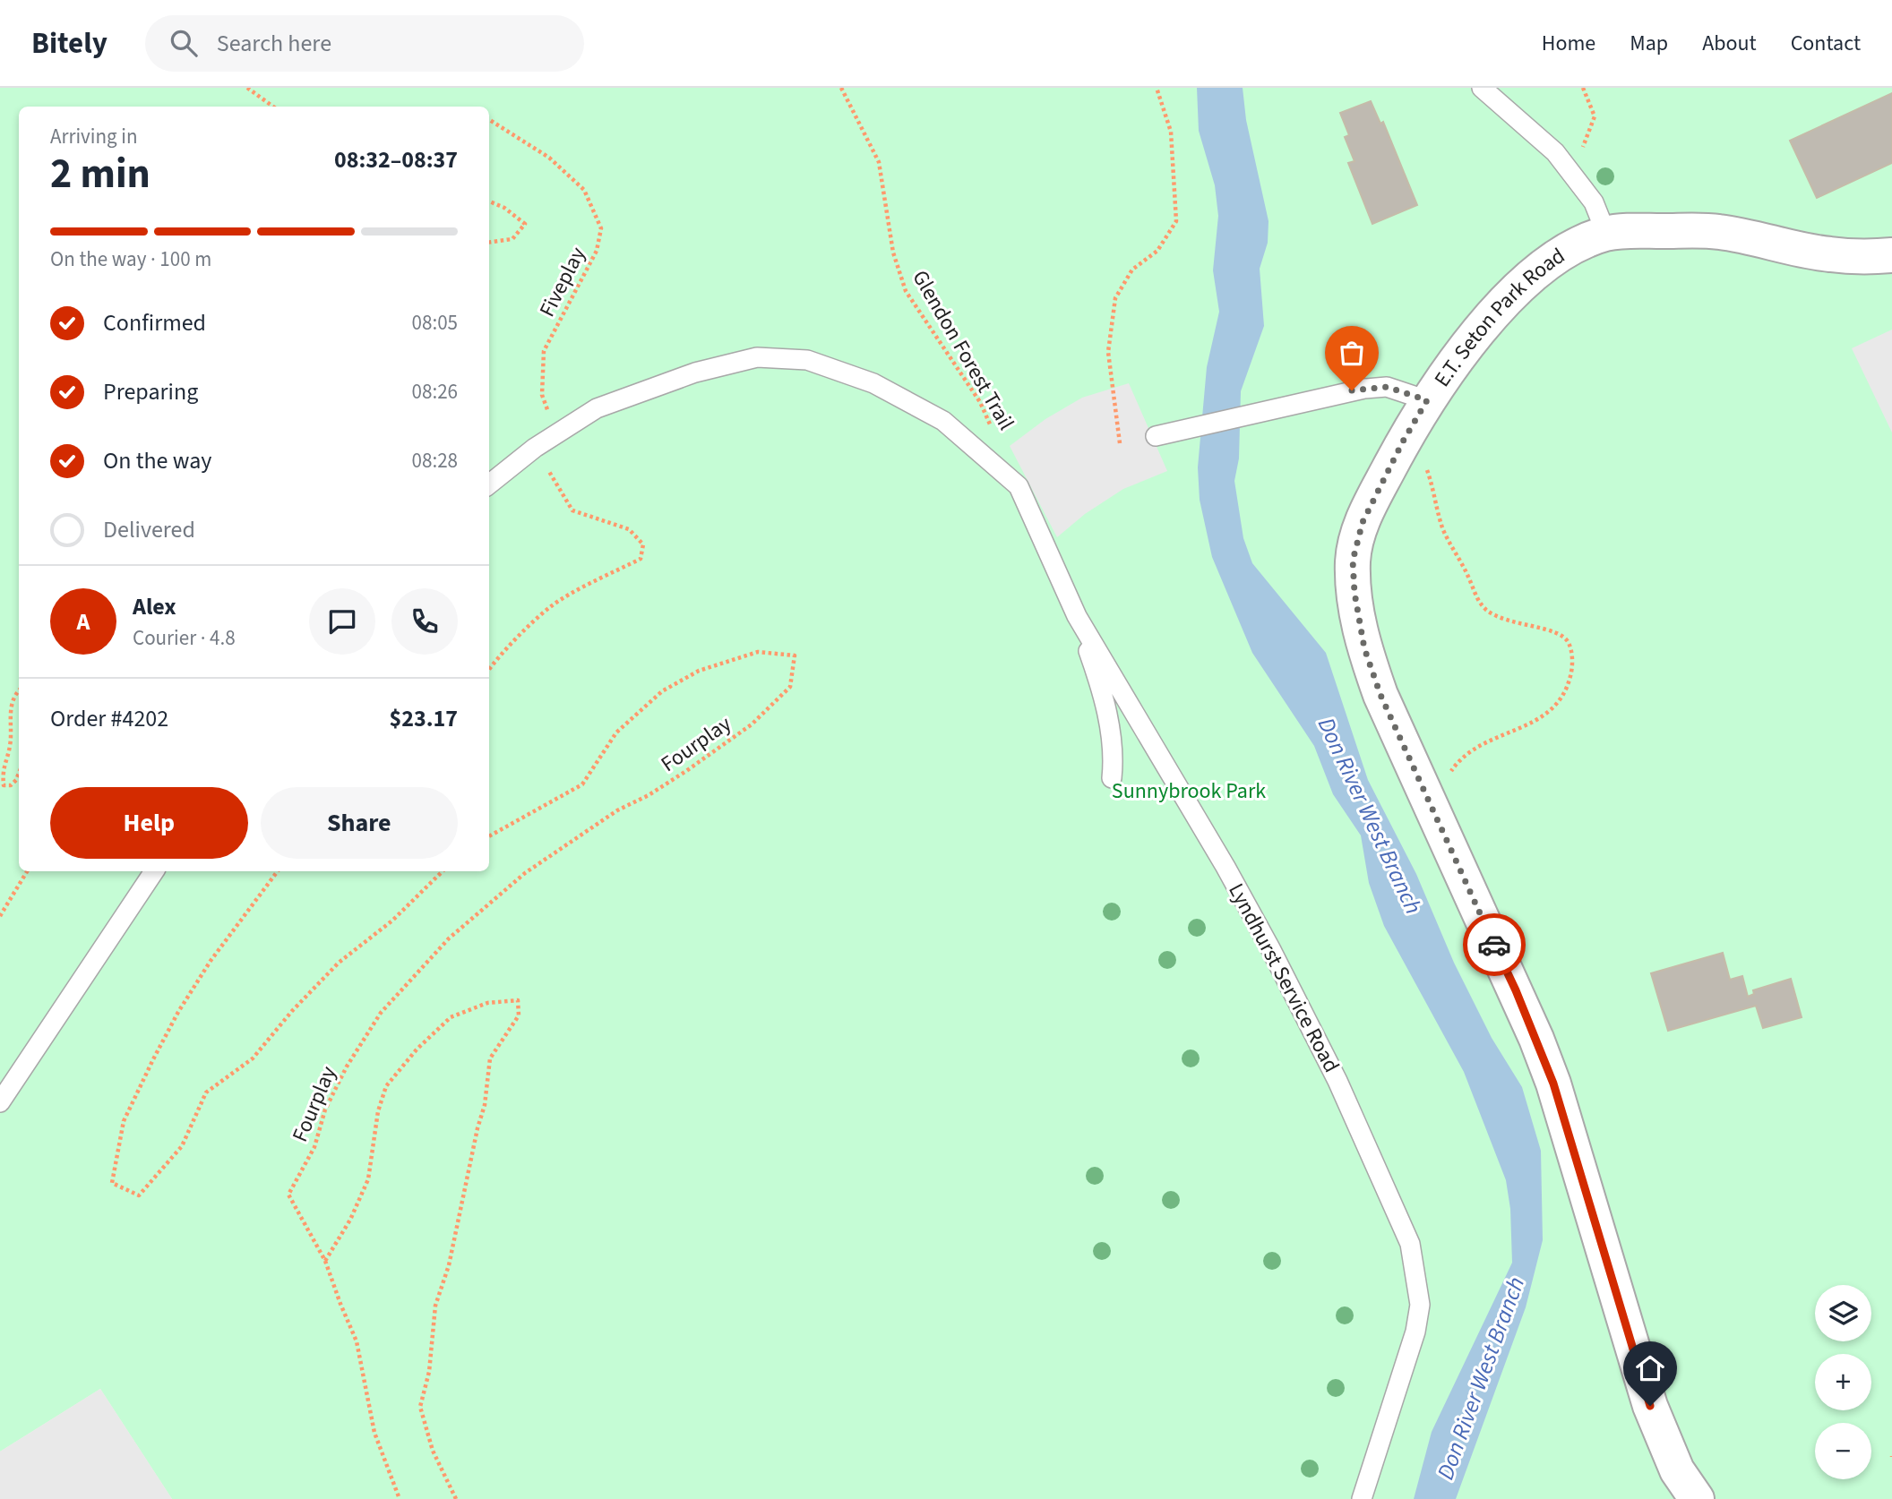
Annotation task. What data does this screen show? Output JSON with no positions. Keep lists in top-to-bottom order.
{
  "streets": {
    "street": ["E.T. Seton Park Road"],
    "lane": ["Lyndhurst Service Road"],
    "path": ["Fiveplay", "Glendon Forest Trail", "Fourplay"]
  },
  "crossings": [
    ["Fiveplay", "Lyndhurst Service Road"]
  ],
  "water": ["Don River West Branch"],
  "parks": ["Sunnybrook Park"],
  "page": {
    "header": "Bitely",
    "search": "Search here",
    "nav": [
      "Home",
      "Map",
      "About",
      "Contact"
    ],
    "heading": ["2 min", "Arriving in", "08:32–08:37"],
    "panel": [
      "Alex",
      "Courier · 4.8",
      "Order #4202",
      "$23.17"
    ],
    "bar": "On the way · 100 m",
    "list": [
      ["Confirmed", "08:05"],
      ["Preparing", "08:26"],
      ["On the way", "08:28"],
      "Delivered"
    ],
    "round": "A",
    "buttons": ["Help", "Share"],
    "map_buttons": ["+", "−"]
  }
}
